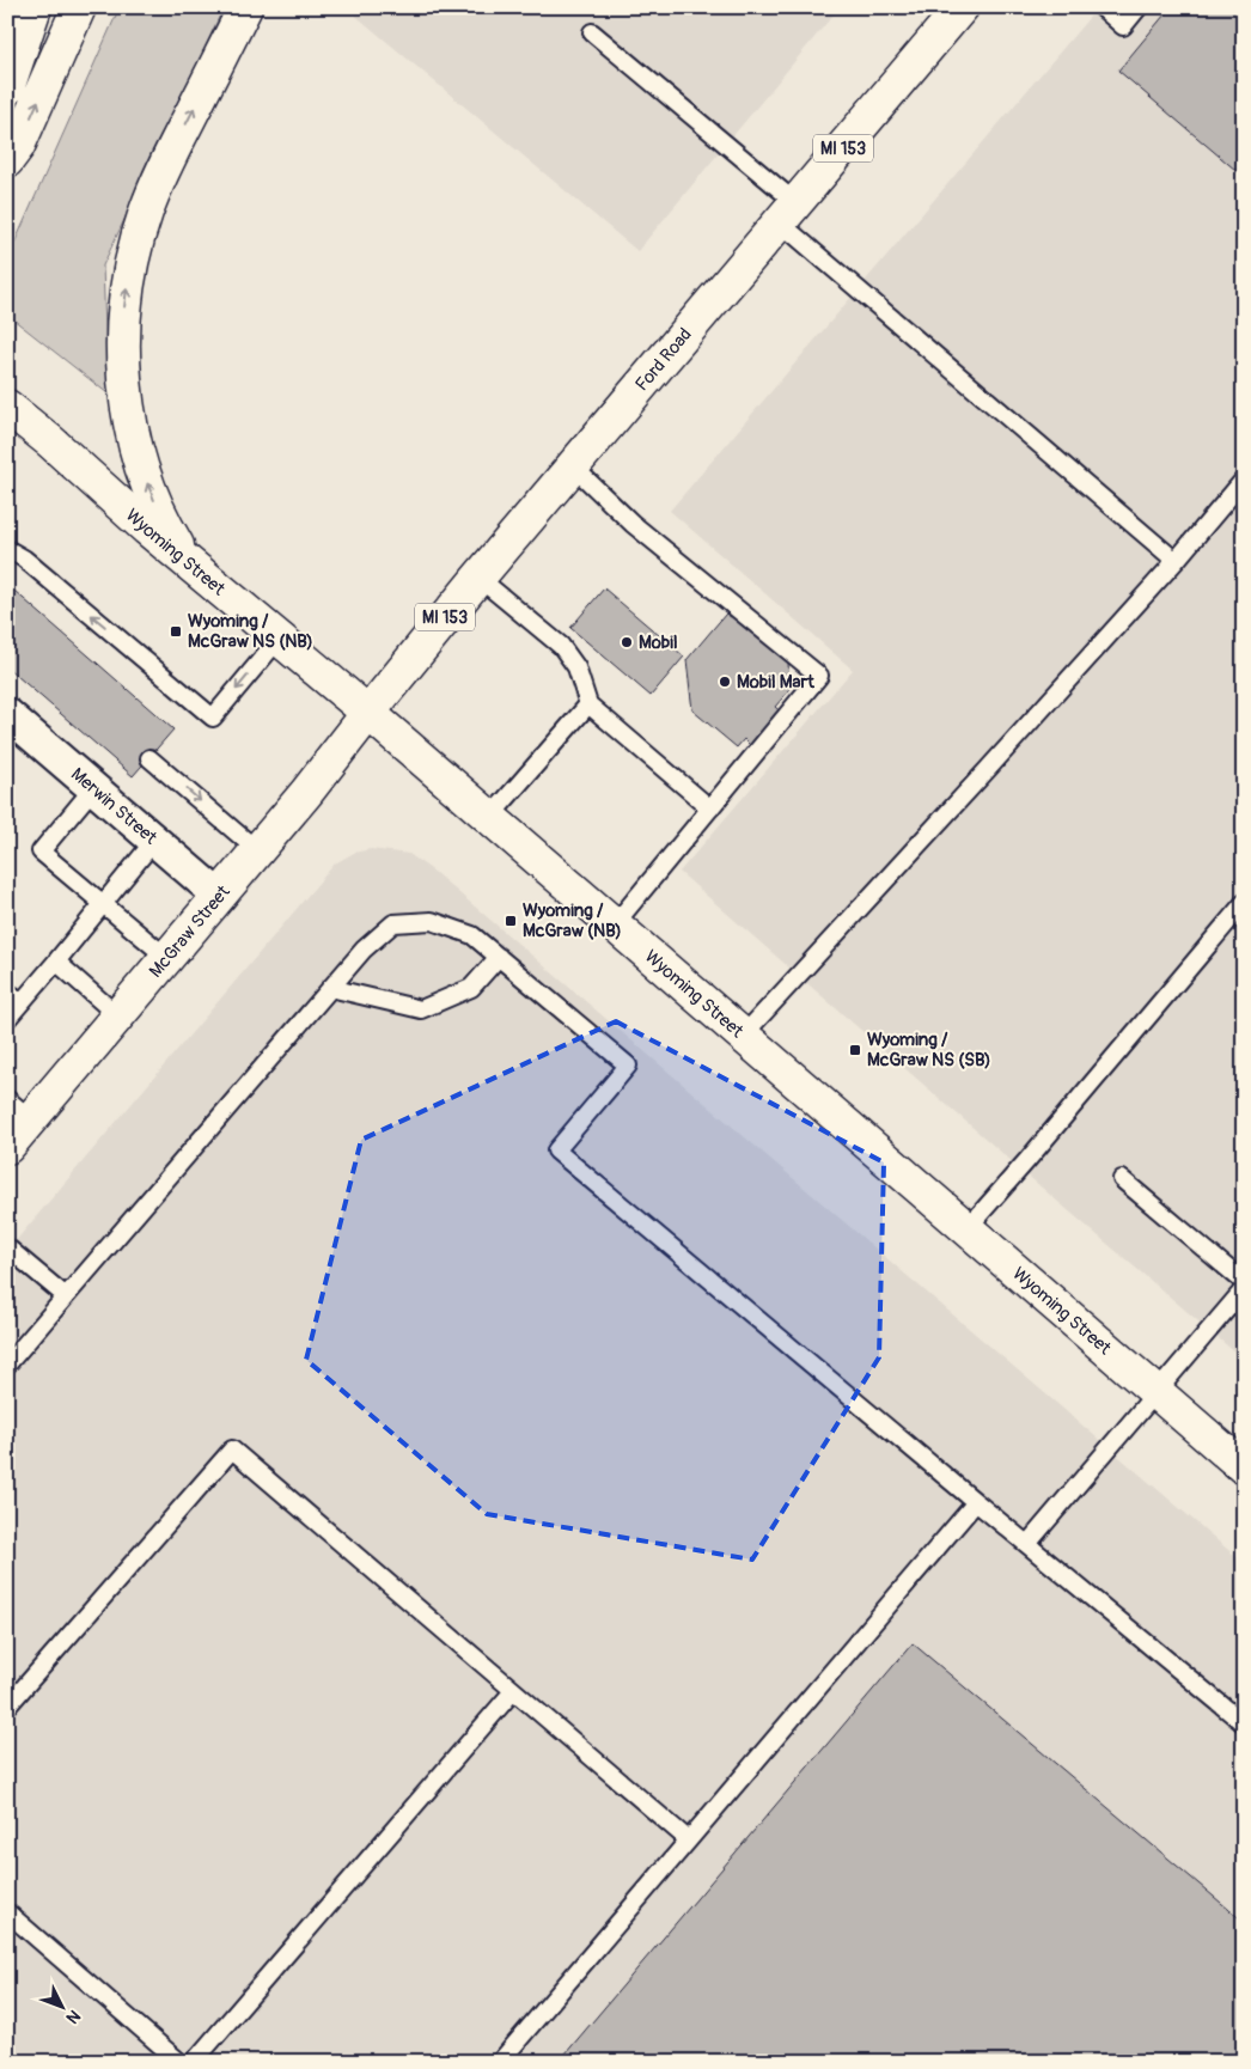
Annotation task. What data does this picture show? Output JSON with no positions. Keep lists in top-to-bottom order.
{
  "streets": {
    "main road": [
      "MI 153",
      "Ford Road",
      "Wyoming Street",
      "McGraw Street"
    ],
    "street": ["Merwin Street"]
  },
  "crossings": [
    ["Ford Road", "Wyoming Street"],
    ["Ford Road", "McGraw Street"],
    ["Wyoming Street", "McGraw Street"],
    ["Merwin Street", "McGraw Street"]
  ],
  "places": {
    "transit": ["Wyoming / McGraw NS (NB)", "Wyoming / McGraw (NB)", "Wyoming / McGraw NS (SB)"],
    "other": ["Mobil", "Mobil Mart"]
  },
  "north": "bottom right"
}
